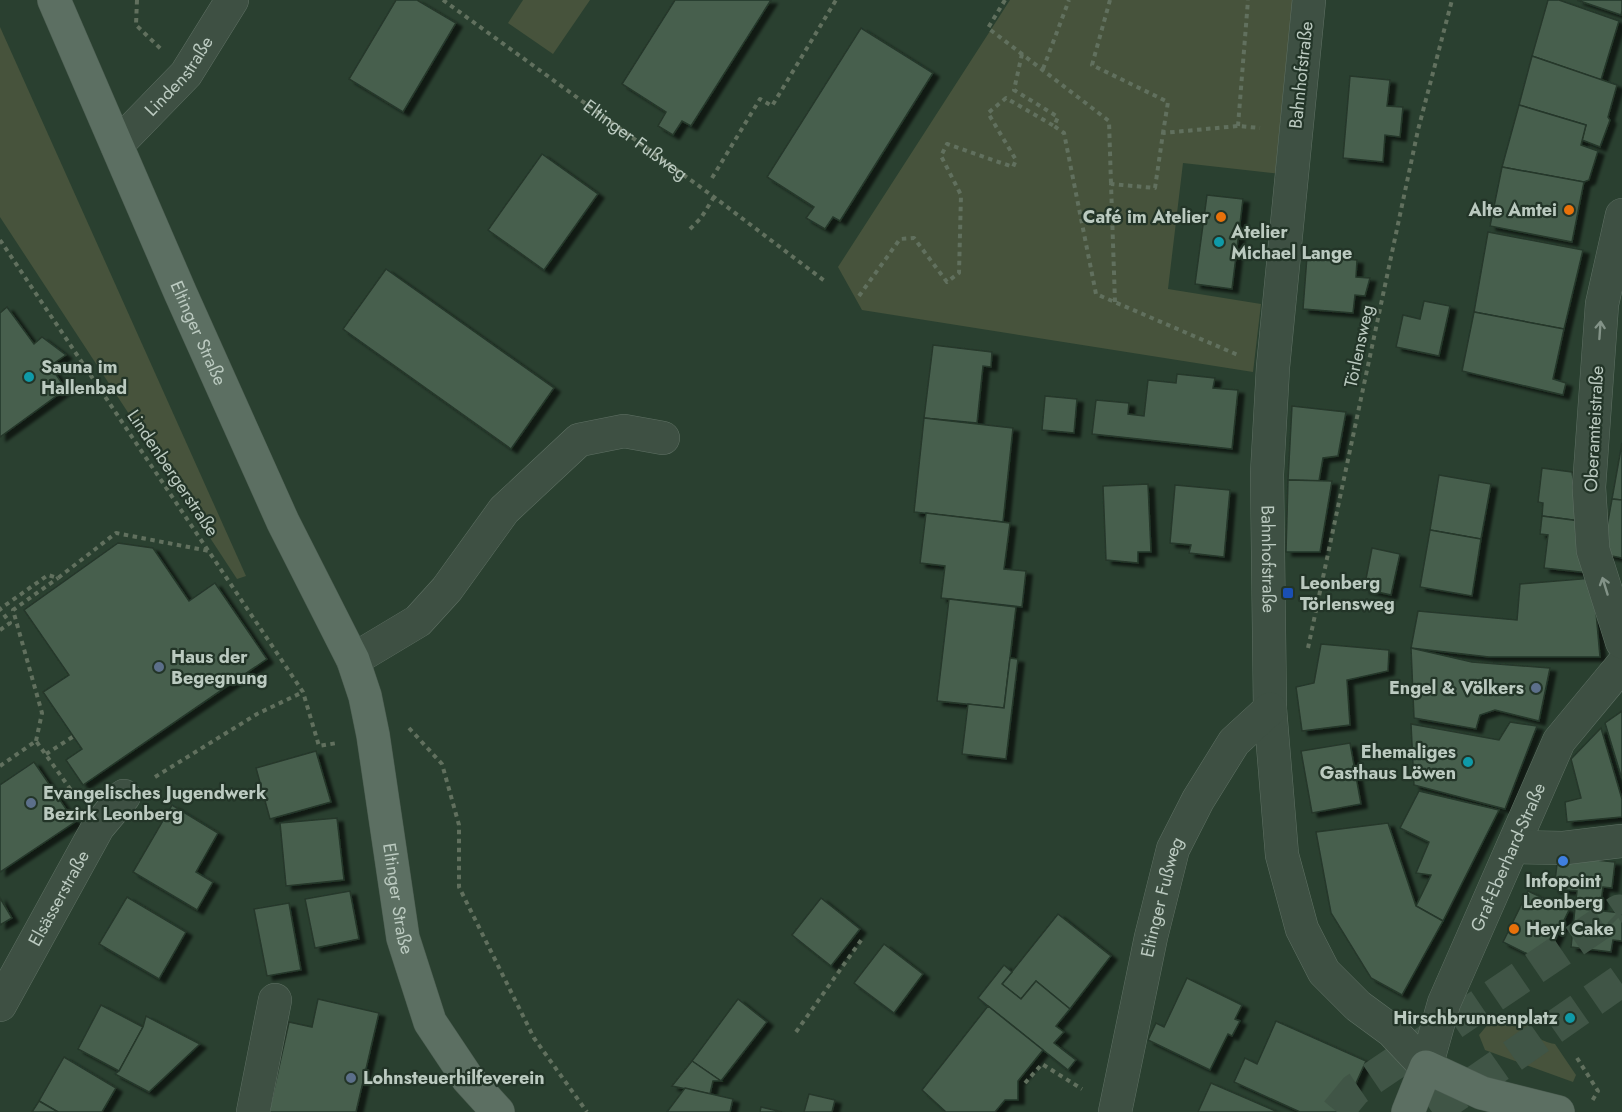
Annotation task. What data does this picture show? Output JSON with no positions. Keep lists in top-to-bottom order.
{
  "streets": {
    "main road": ["Eltinger Straße"],
    "street": [
      "Lindenstraße",
      "Bahnhofstraße",
      "Eltinger Fußweg",
      "Oberamteistraße",
      "Graf-Eberhard-Straße",
      "Elsässerstraße"
    ],
    "path": ["Törlensweg", "Lindenbergerstraße"]
  },
  "crossings": [
    ["Lindenstraße", "Eltinger Straße"],
    ["Bahnhofstraße", "Eltinger Fußweg"],
    ["Bahnhofstraße", "Törlensweg"],
    ["Bahnhofstraße", "Graf-Eberhard-Straße"],
    ["Eltinger Straße", "Lindenbergerstraße"]
  ],
  "one_way": ["Oberamteistraße"],
  "places": {
    "other": [
      "Alte Amtei",
      "Café im Atelier",
      "Atelier Michael Lange",
      "Sauna im Hallenbad",
      "Haus der Begegnung",
      "Engel & Völkers",
      "Ehemaliges Gasthaus Löwen",
      "Evangelisches Jugendwerk Bezirk Leonberg",
      "Infopoint Leonberg",
      "Hey! Cake",
      "Hirschbrunnenplatz",
      "Lohnsteuerhilfeverein"
    ],
    "transit": ["Leonberg Törlensweg"]
  }
}
